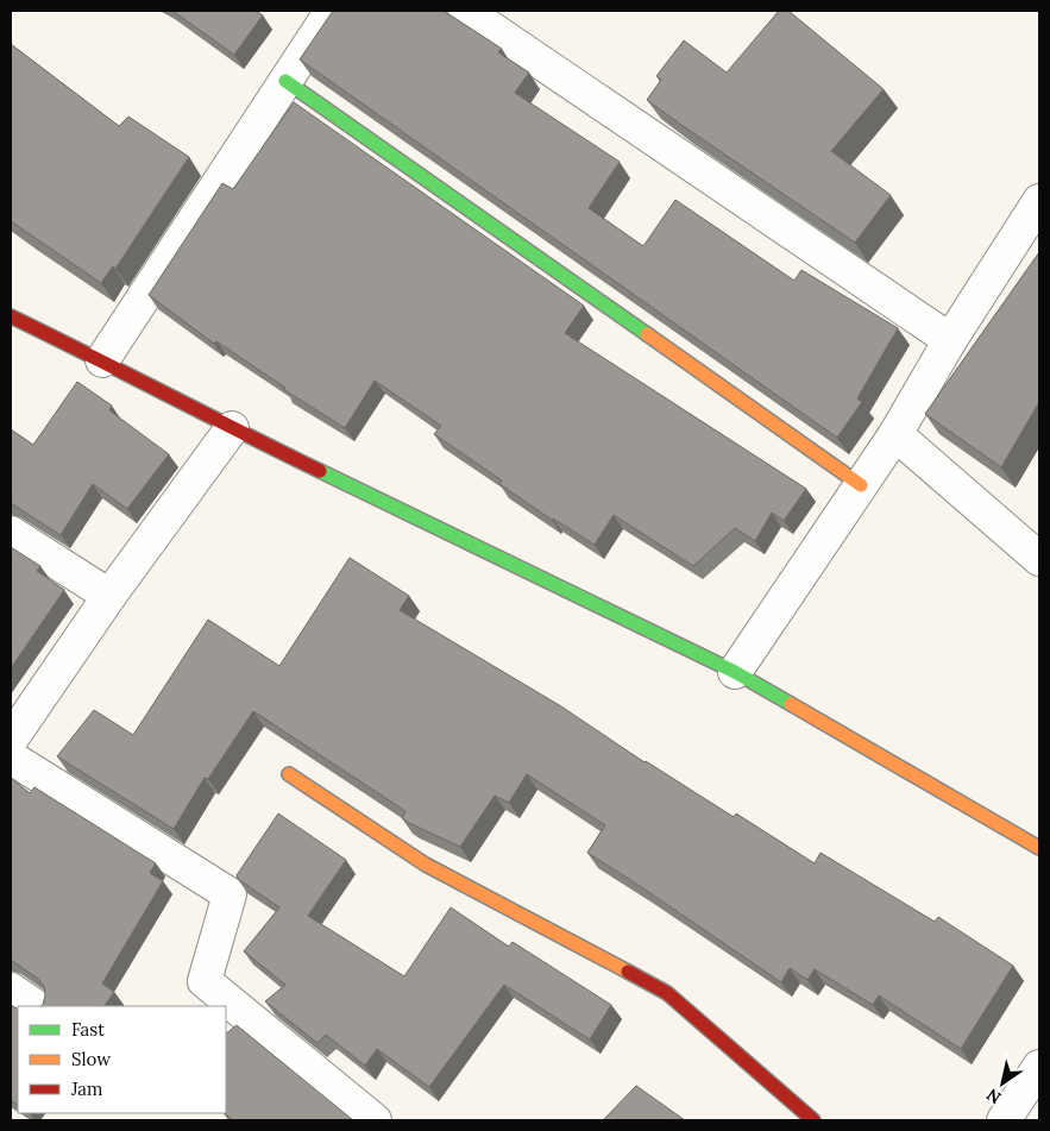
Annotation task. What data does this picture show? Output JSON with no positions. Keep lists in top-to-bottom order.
{
  "legend": ["Fast", "Slow", "Jam"],
  "north": "bottom left"
}
